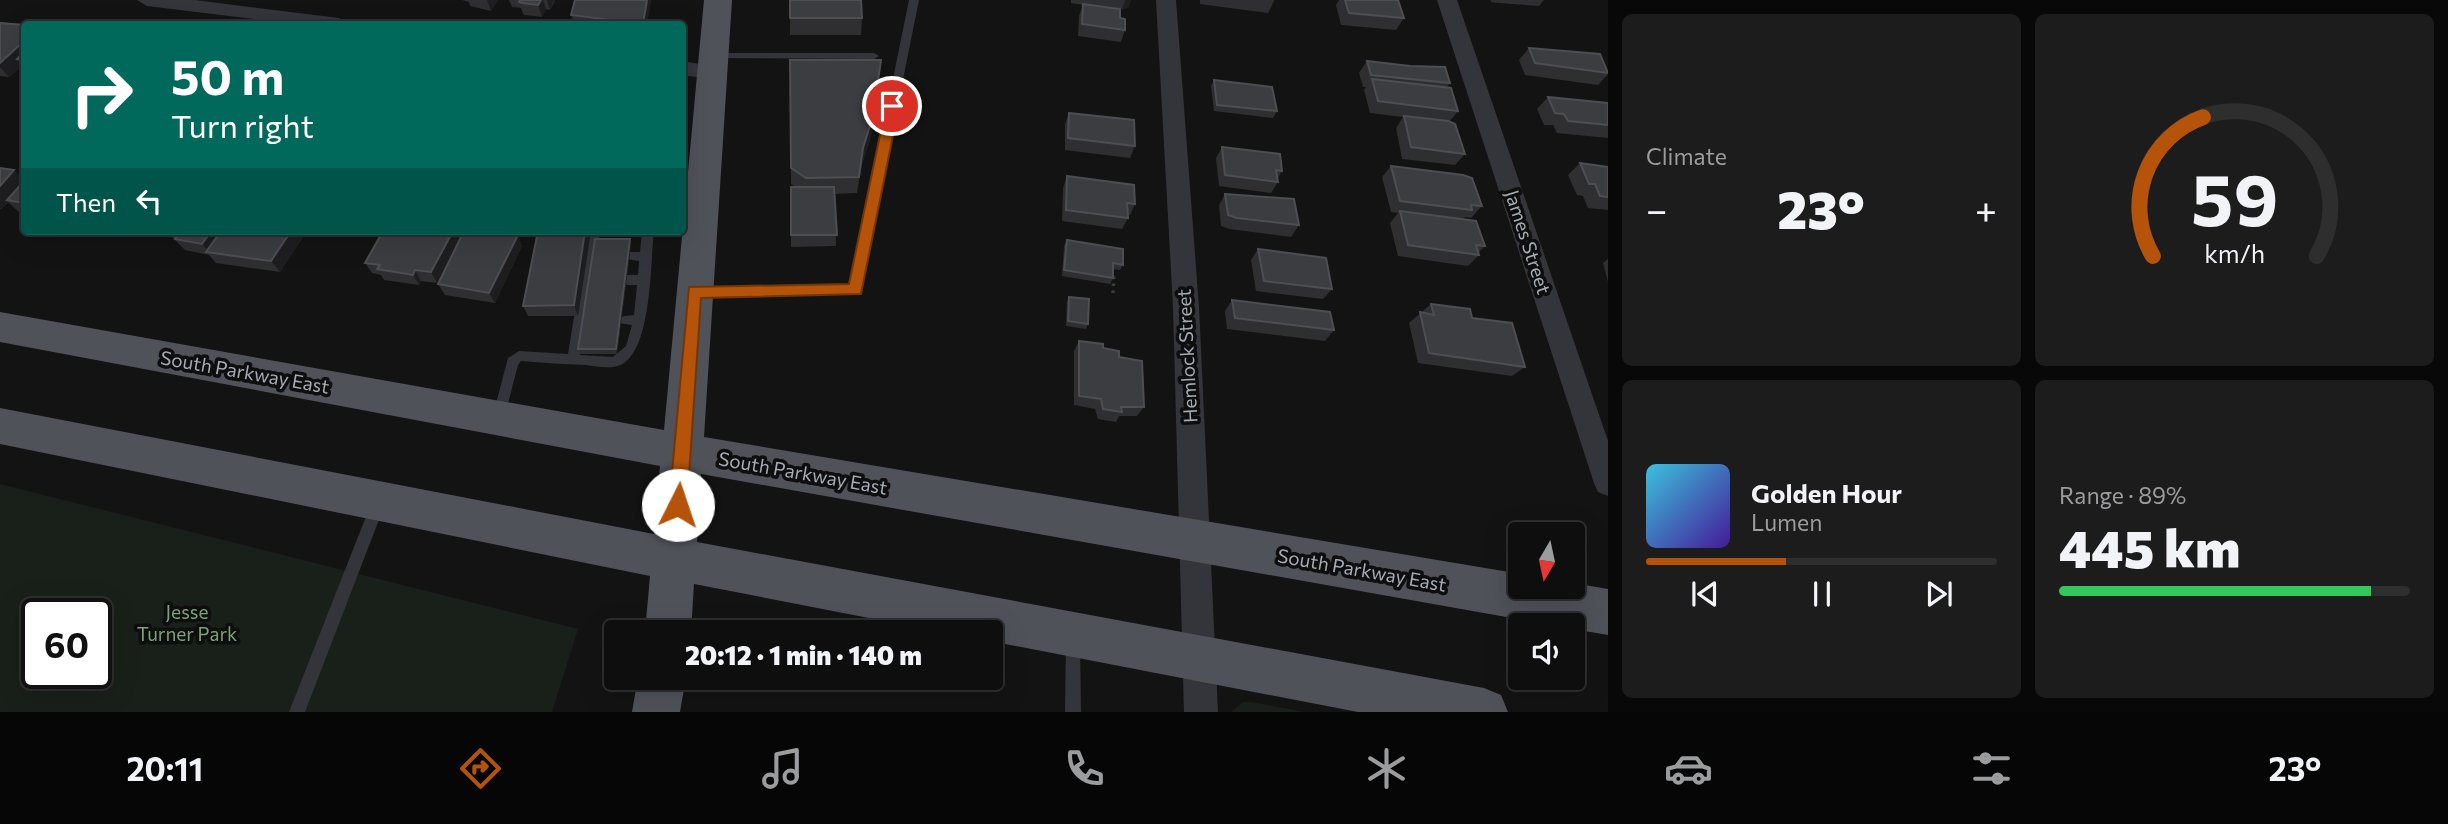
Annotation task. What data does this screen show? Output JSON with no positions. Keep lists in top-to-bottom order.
{
  "streets": {
    "main road": ["South Parkway East"],
    "street": ["James Street", "Hemlock Street"]
  },
  "crossings": [
    ["Hemlock Street", "South Parkway East"]
  ],
  "parks": ["Jesse Turner Park"],
  "north": "bottom",
  "page": {
    "tile": [
      "Climate",
      ["Range · 89%", "445 km"]
    ],
    "turn": ["50 m", "Turn right"],
    "then": "Then",
    "heat": ["−", "23°", "+"],
    "song": ["Golden Hour", "Lumen"],
    "limit": "60",
    "trip": "20:12 · 1 min · 140 m",
    "tabs": ["20:11", "23°"],
    "gauge": ["59", "km/h"]
  }
}
